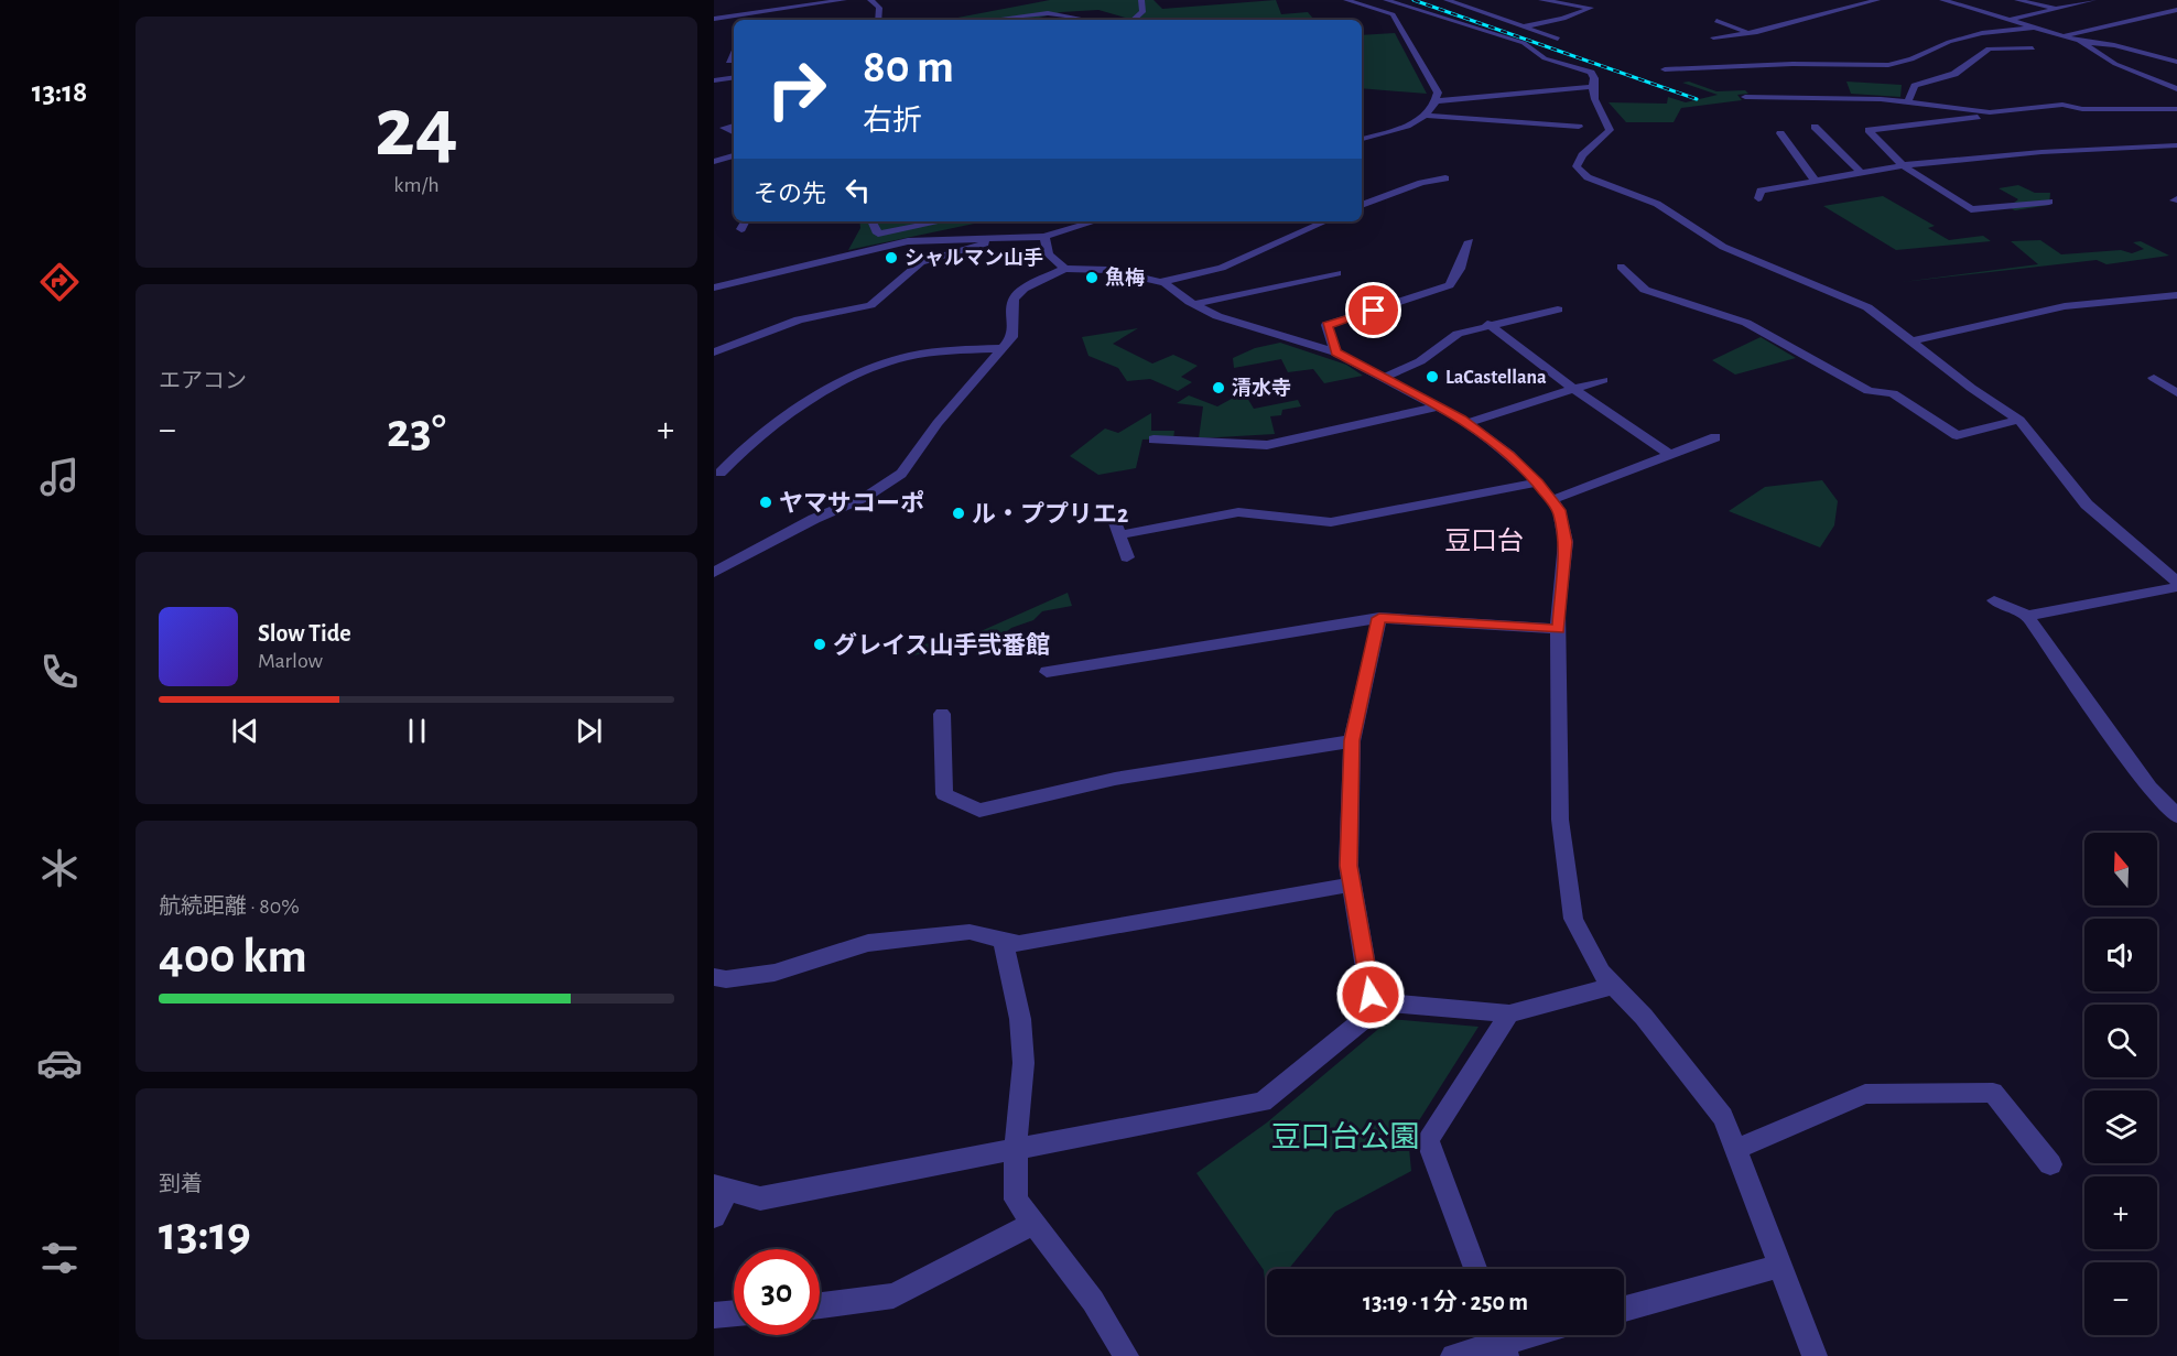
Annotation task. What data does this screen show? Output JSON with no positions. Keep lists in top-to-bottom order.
{
  "districts": ["豆口台"],
  "parks": ["豆口台公園"],
  "places": [
    "シャルマン山手",
    "魚梅",
    "LaCastellana",
    "清水寺",
    "ヤマサコーポ",
    "ル・ププリエ2",
    "グレイス山手弐番館"
  ],
  "north": "top",
  "page": {
    "tabs": "13:18",
    "tile": [
      ["24", "km/h"],
      "エアコン",
      ["航続距離 · 80%", "400 km"],
      ["到着", "13:19"]
    ],
    "turn": ["80 m", "右折"],
    "then": "その先",
    "heat": ["−", "23°", "+"],
    "song": ["Slow Tide", "Marlow"],
    "map_buttons": ["+", "−"],
    "limit": "30",
    "trip": "13:19 · 1 分 · 250 m"
  }
}
